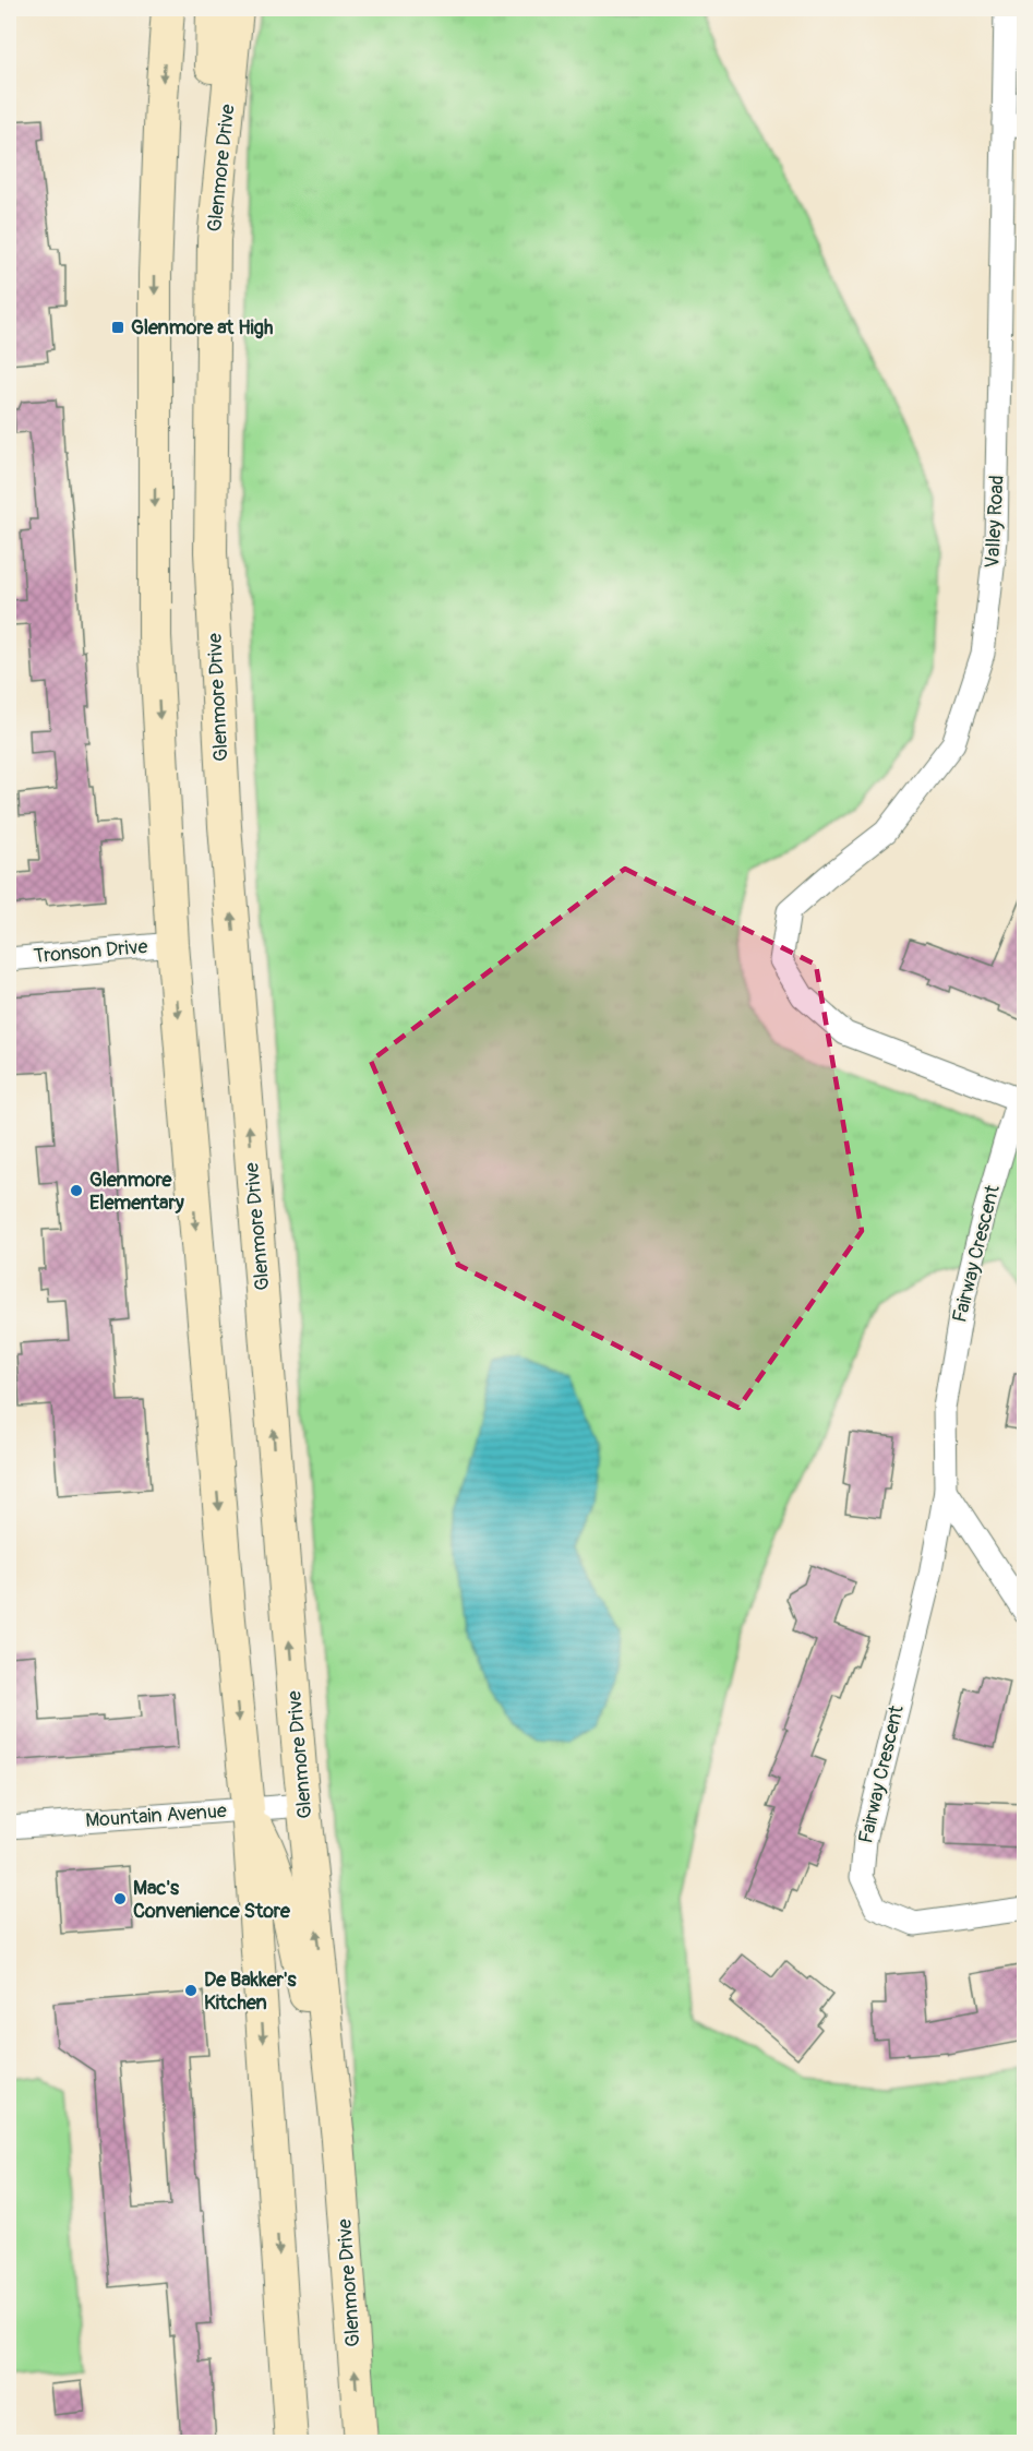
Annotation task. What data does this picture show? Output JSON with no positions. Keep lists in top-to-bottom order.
{
  "streets": {
    "main road": ["Glenmore Drive"],
    "street": [
      "Valley Road",
      "Tronson Drive",
      "Fairway Crescent",
      "Mountain Avenue"
    ]
  },
  "crossings": [
    ["Glenmore Drive", "Mountain Avenue"],
    ["Valley Road", "Fairway Crescent"]
  ],
  "places": {
    "transit": ["Glenmore at High"],
    "other": ["Glenmore Elementary", "Mac's Convenience Store", "De Bakker's Kitchen"]
  }
}
